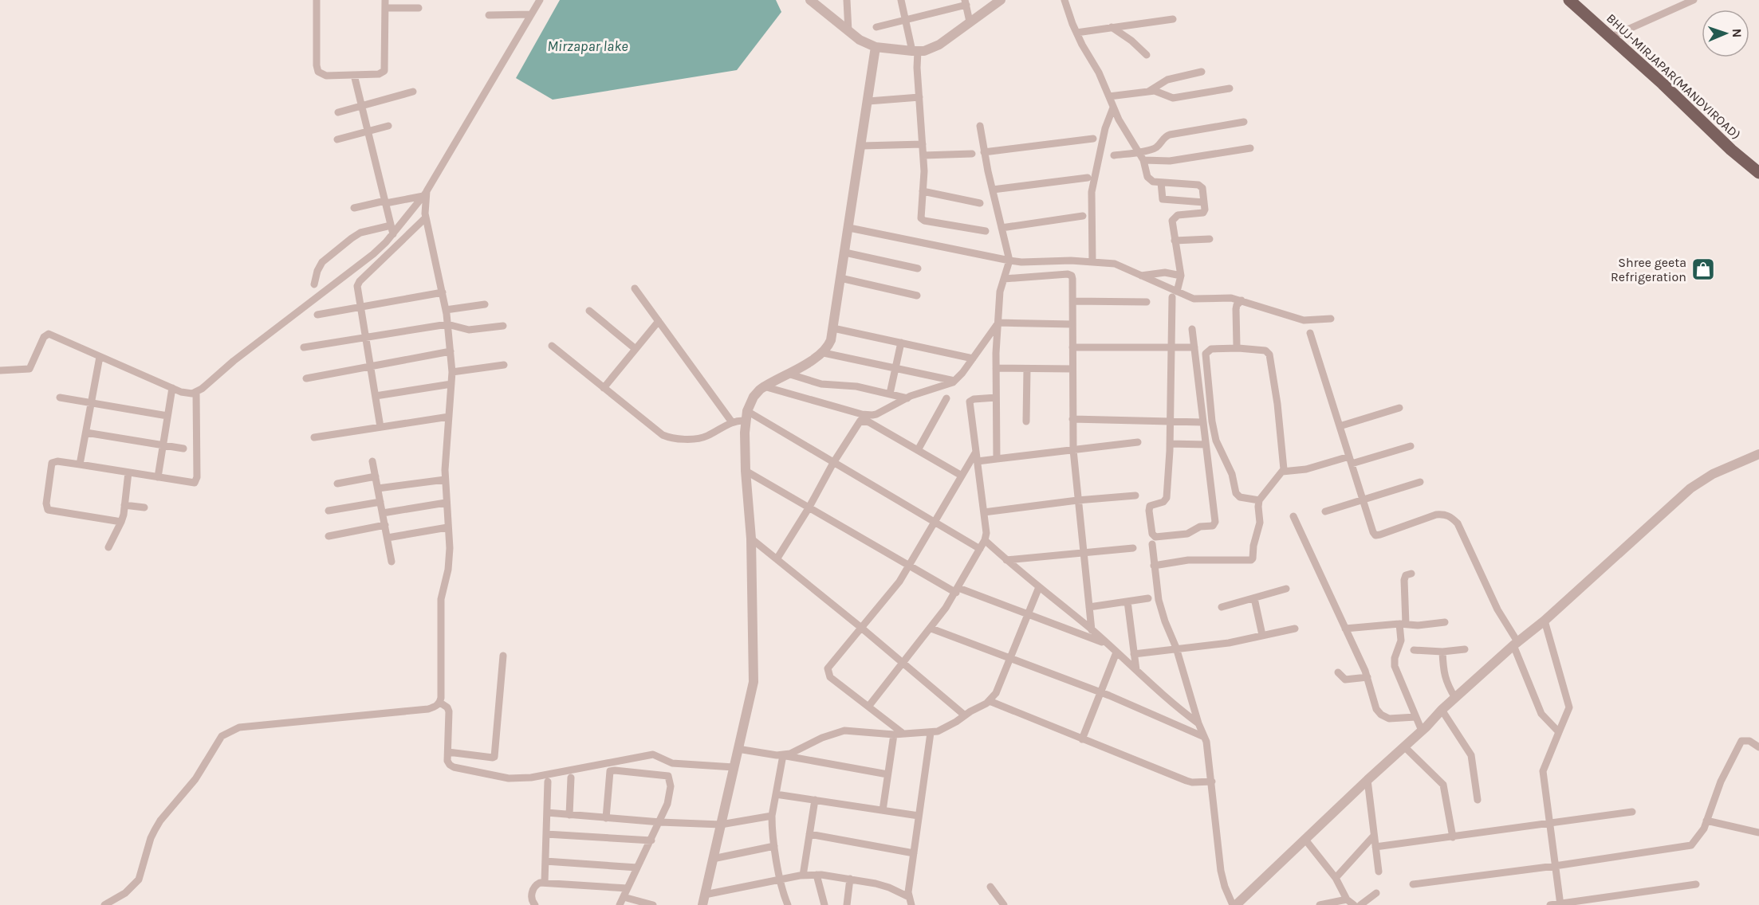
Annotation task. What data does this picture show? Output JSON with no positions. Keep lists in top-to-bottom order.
{
  "streets": {
    "main road": ["BHUJ-MIRJAPAR(MANDVIROAD)"]
  },
  "water": ["Mirzapar lake"],
  "places": {
    "shop": ["Shree geeta Refrigeration"]
  },
  "north": "right"
}
